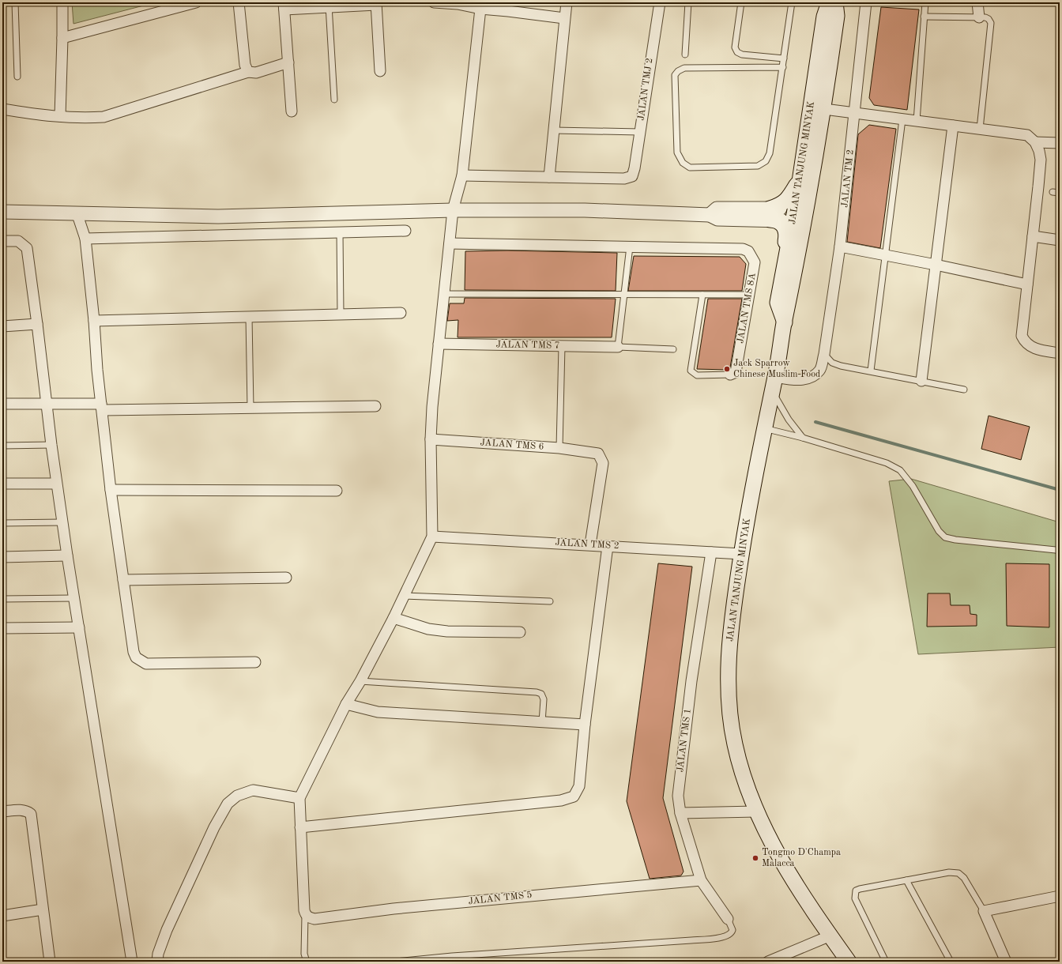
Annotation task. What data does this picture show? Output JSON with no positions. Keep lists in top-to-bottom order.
{
  "streets": {
    "main road": ["JALAN TANJUNG MINYAK"],
    "street": [
      "JALAN TMJ 2",
      "JALAN TM 2",
      "JALAN TMS 8A",
      "JALAN TMS 7",
      "JALAN TMS 6",
      "JALAN TMS 2",
      "JALAN TMS 1",
      "JALAN TMS 5"
    ]
  },
  "crossings": [
    ["JALAN TANJUNG MINYAK", "JALAN TM 2"],
    ["JALAN TANJUNG MINYAK", "JALAN TMS 2"],
    ["JALAN TMS 6", "JALAN TMS 2"],
    ["JALAN TMS 2", "JALAN TMS 1"],
    ["JALAN TMS 1", "JALAN TMS 5"]
  ],
  "places": ["Jack Sparrow Chinese Muslim Food", "Tongmo D'Champa Malacca"]
}
